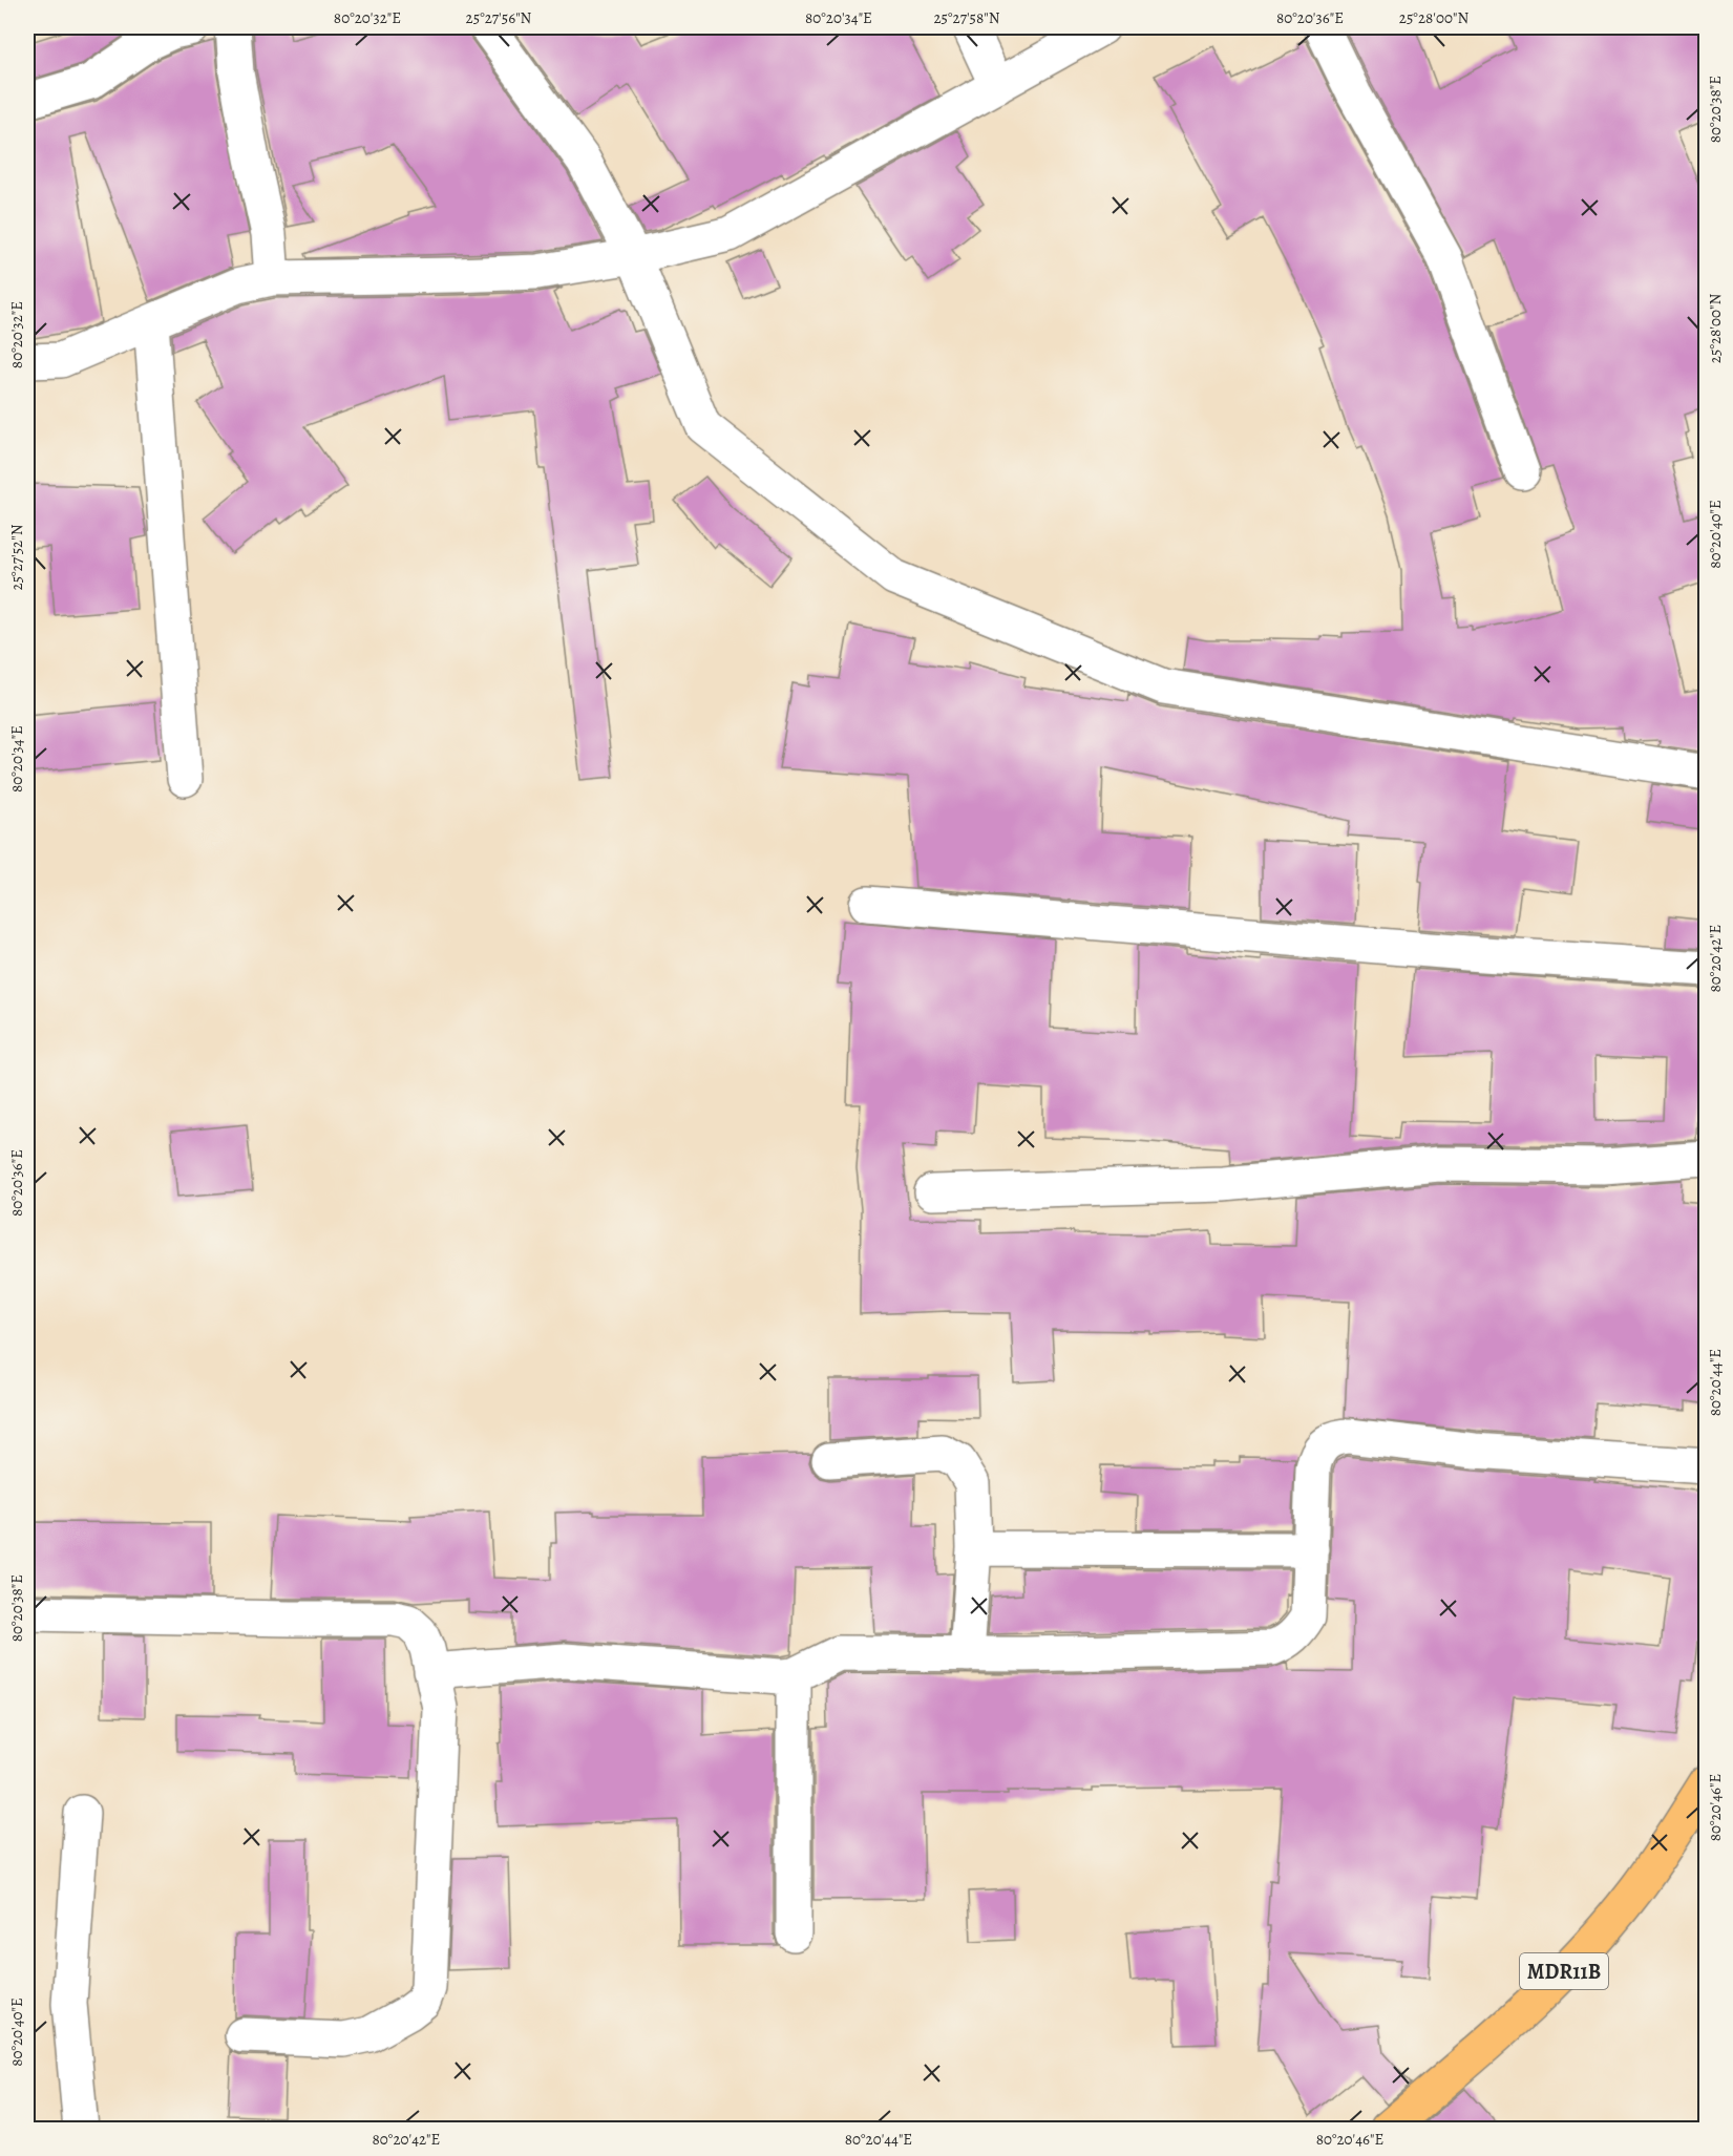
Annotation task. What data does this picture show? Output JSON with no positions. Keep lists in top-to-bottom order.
{
  "streets": {
    "main road": ["MDR11B"]
  },
  "coordinates": [
    "80°20'32\"E",
    "25°27'56\"N",
    "80°20'34\"E",
    "25°27'58\"N",
    "80°20'36\"E",
    "25°28'00\"N",
    "80°20'38\"E",
    "80°20'40\"E",
    "25°27'52\"N",
    "80°20'42\"E",
    "80°20'44\"E",
    "80°20'46\"E"
  ]
}
